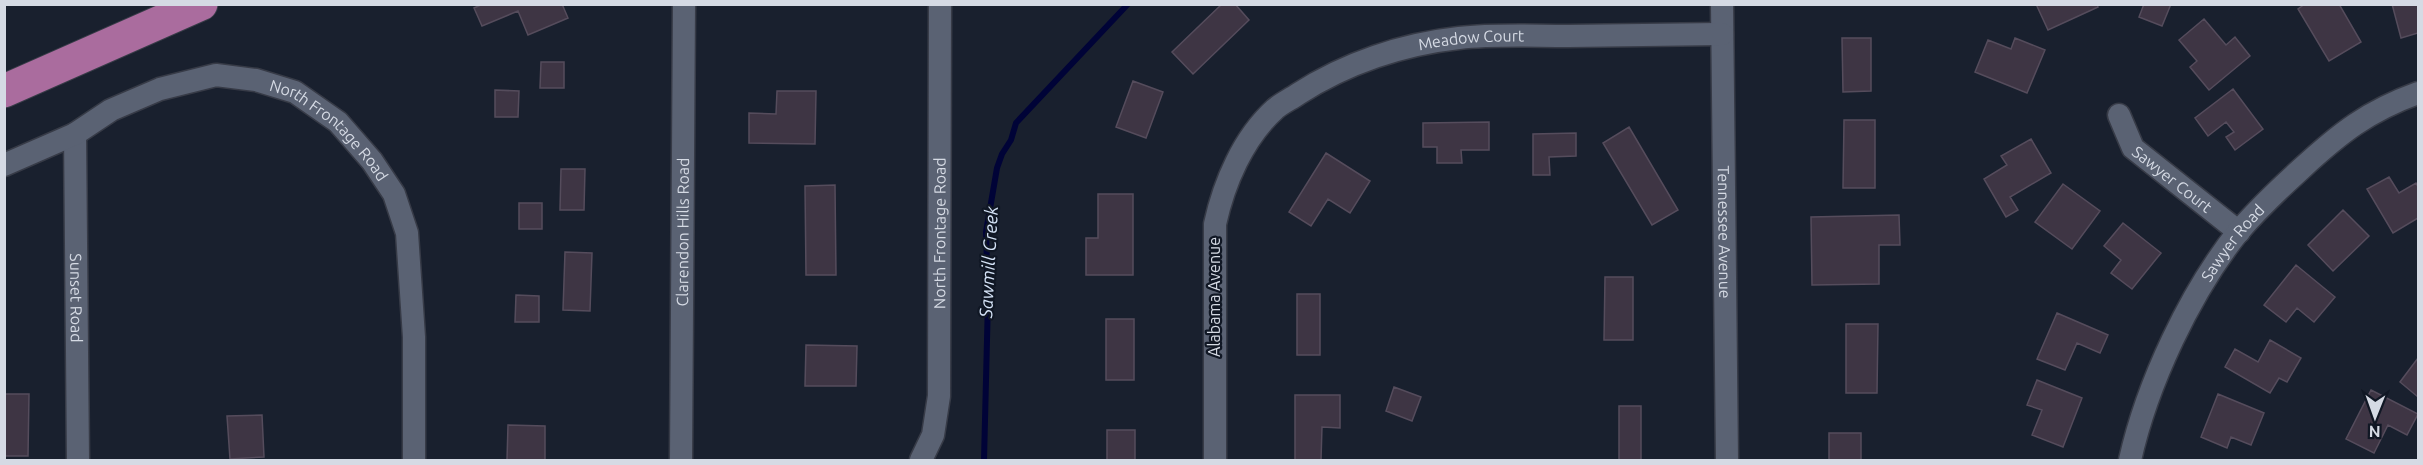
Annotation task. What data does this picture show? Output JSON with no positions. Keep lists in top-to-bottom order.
{
  "streets": {
    "street": [
      "Meadow Court",
      "North Frontage Road",
      "Sawyer Court",
      "Clarendon Hills Road",
      "Tennessee Avenue",
      "Sawyer Road",
      "Sunset Road",
      "Alabama Avenue"
    ]
  },
  "crossings": [
    ["Meadow Court", "Tennessee Avenue"],
    ["Meadow Court", "Alabama Avenue"],
    ["North Frontage Road", "Sunset Road"],
    ["Sawyer Court", "Sawyer Road"]
  ],
  "water": ["Sawmill Creek"],
  "north": "bottom"
}
